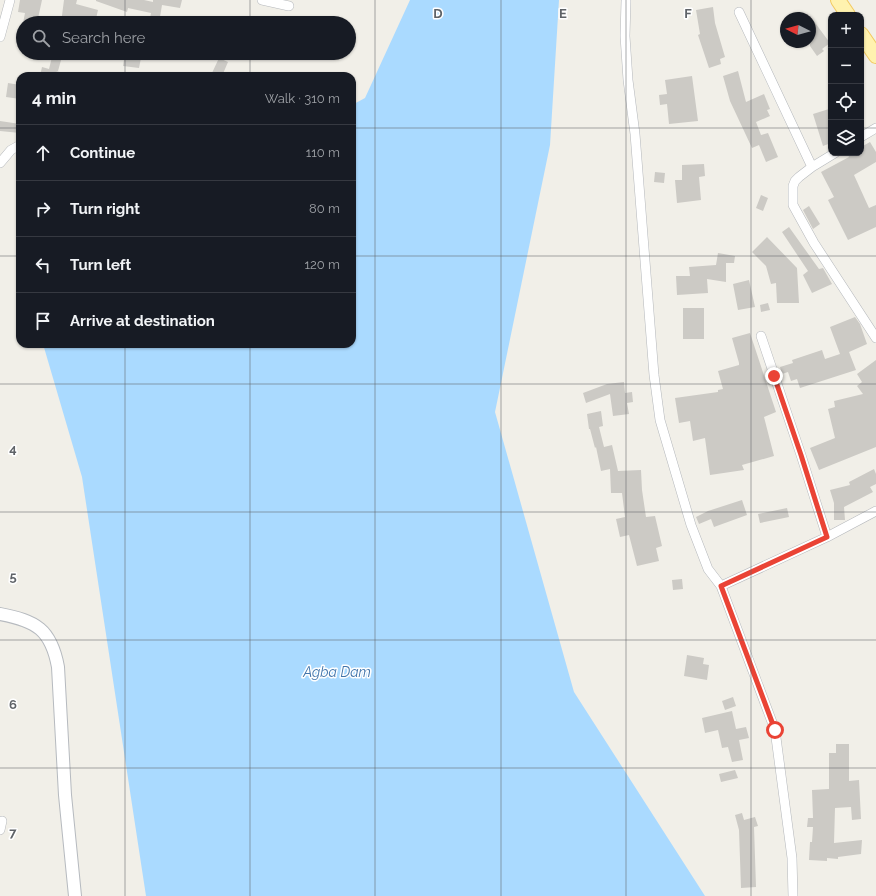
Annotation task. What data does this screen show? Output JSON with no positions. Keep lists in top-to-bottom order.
{
  "water": ["Agba Dam"],
  "north": "left",
  "page": {
    "map_buttons": ["+", "−"],
    "search": "Search here",
    "heading": ["4 min", "Walk · 310 m"],
    "list": [
      ["Continue", "110 m"],
      ["Turn right", "80 m"],
      ["Turn left", "120 m"],
      "Arrive at destination"
    ]
  },
  "grid": {
    "columns": ["D", "E", "F"],
    "rows": [
      "4",
      "5",
      "6",
      "7"
    ]
  }
}
